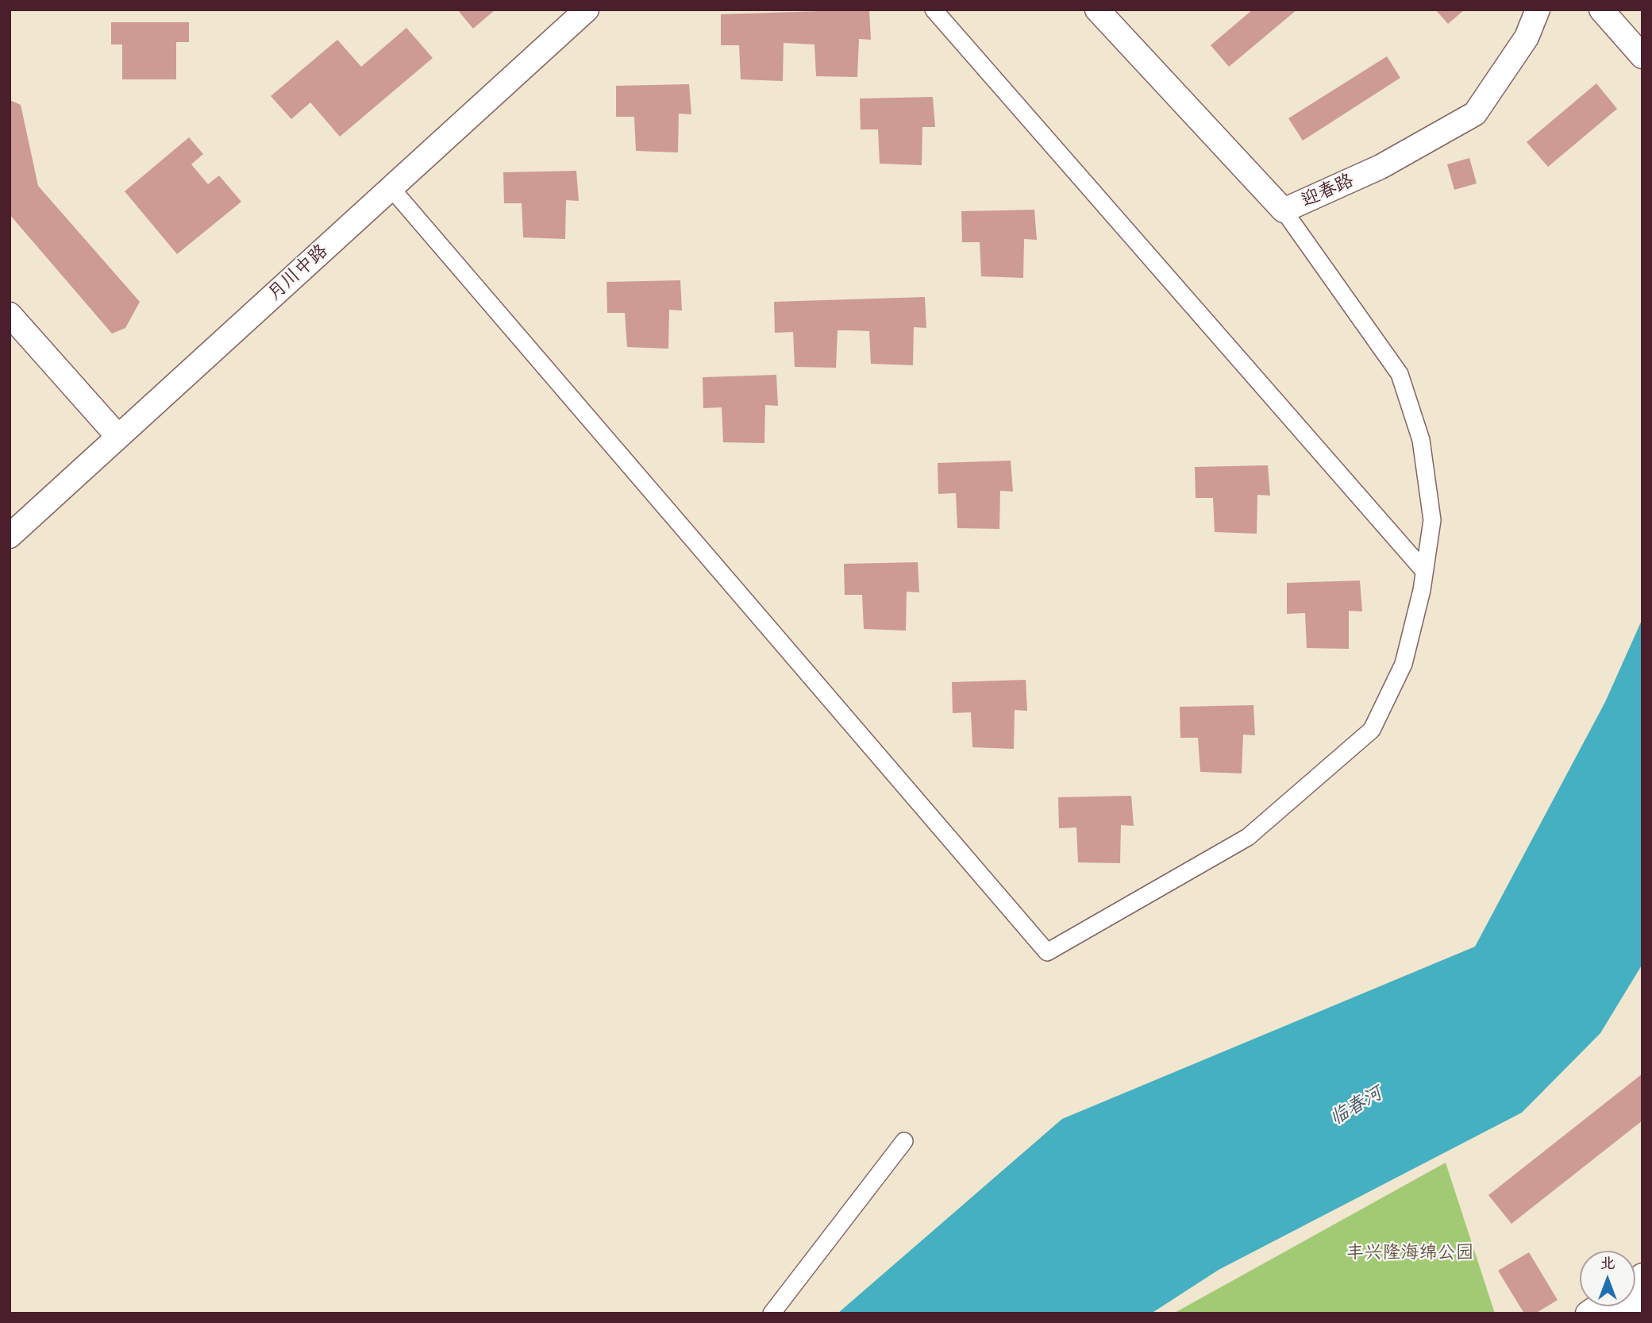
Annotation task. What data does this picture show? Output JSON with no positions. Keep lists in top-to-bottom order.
{
  "streets": {
    "street": ["迎春路", "月川中路"]
  },
  "water": ["临春河"],
  "parks": ["丰兴隆海绵公园"],
  "north": "top"
}
